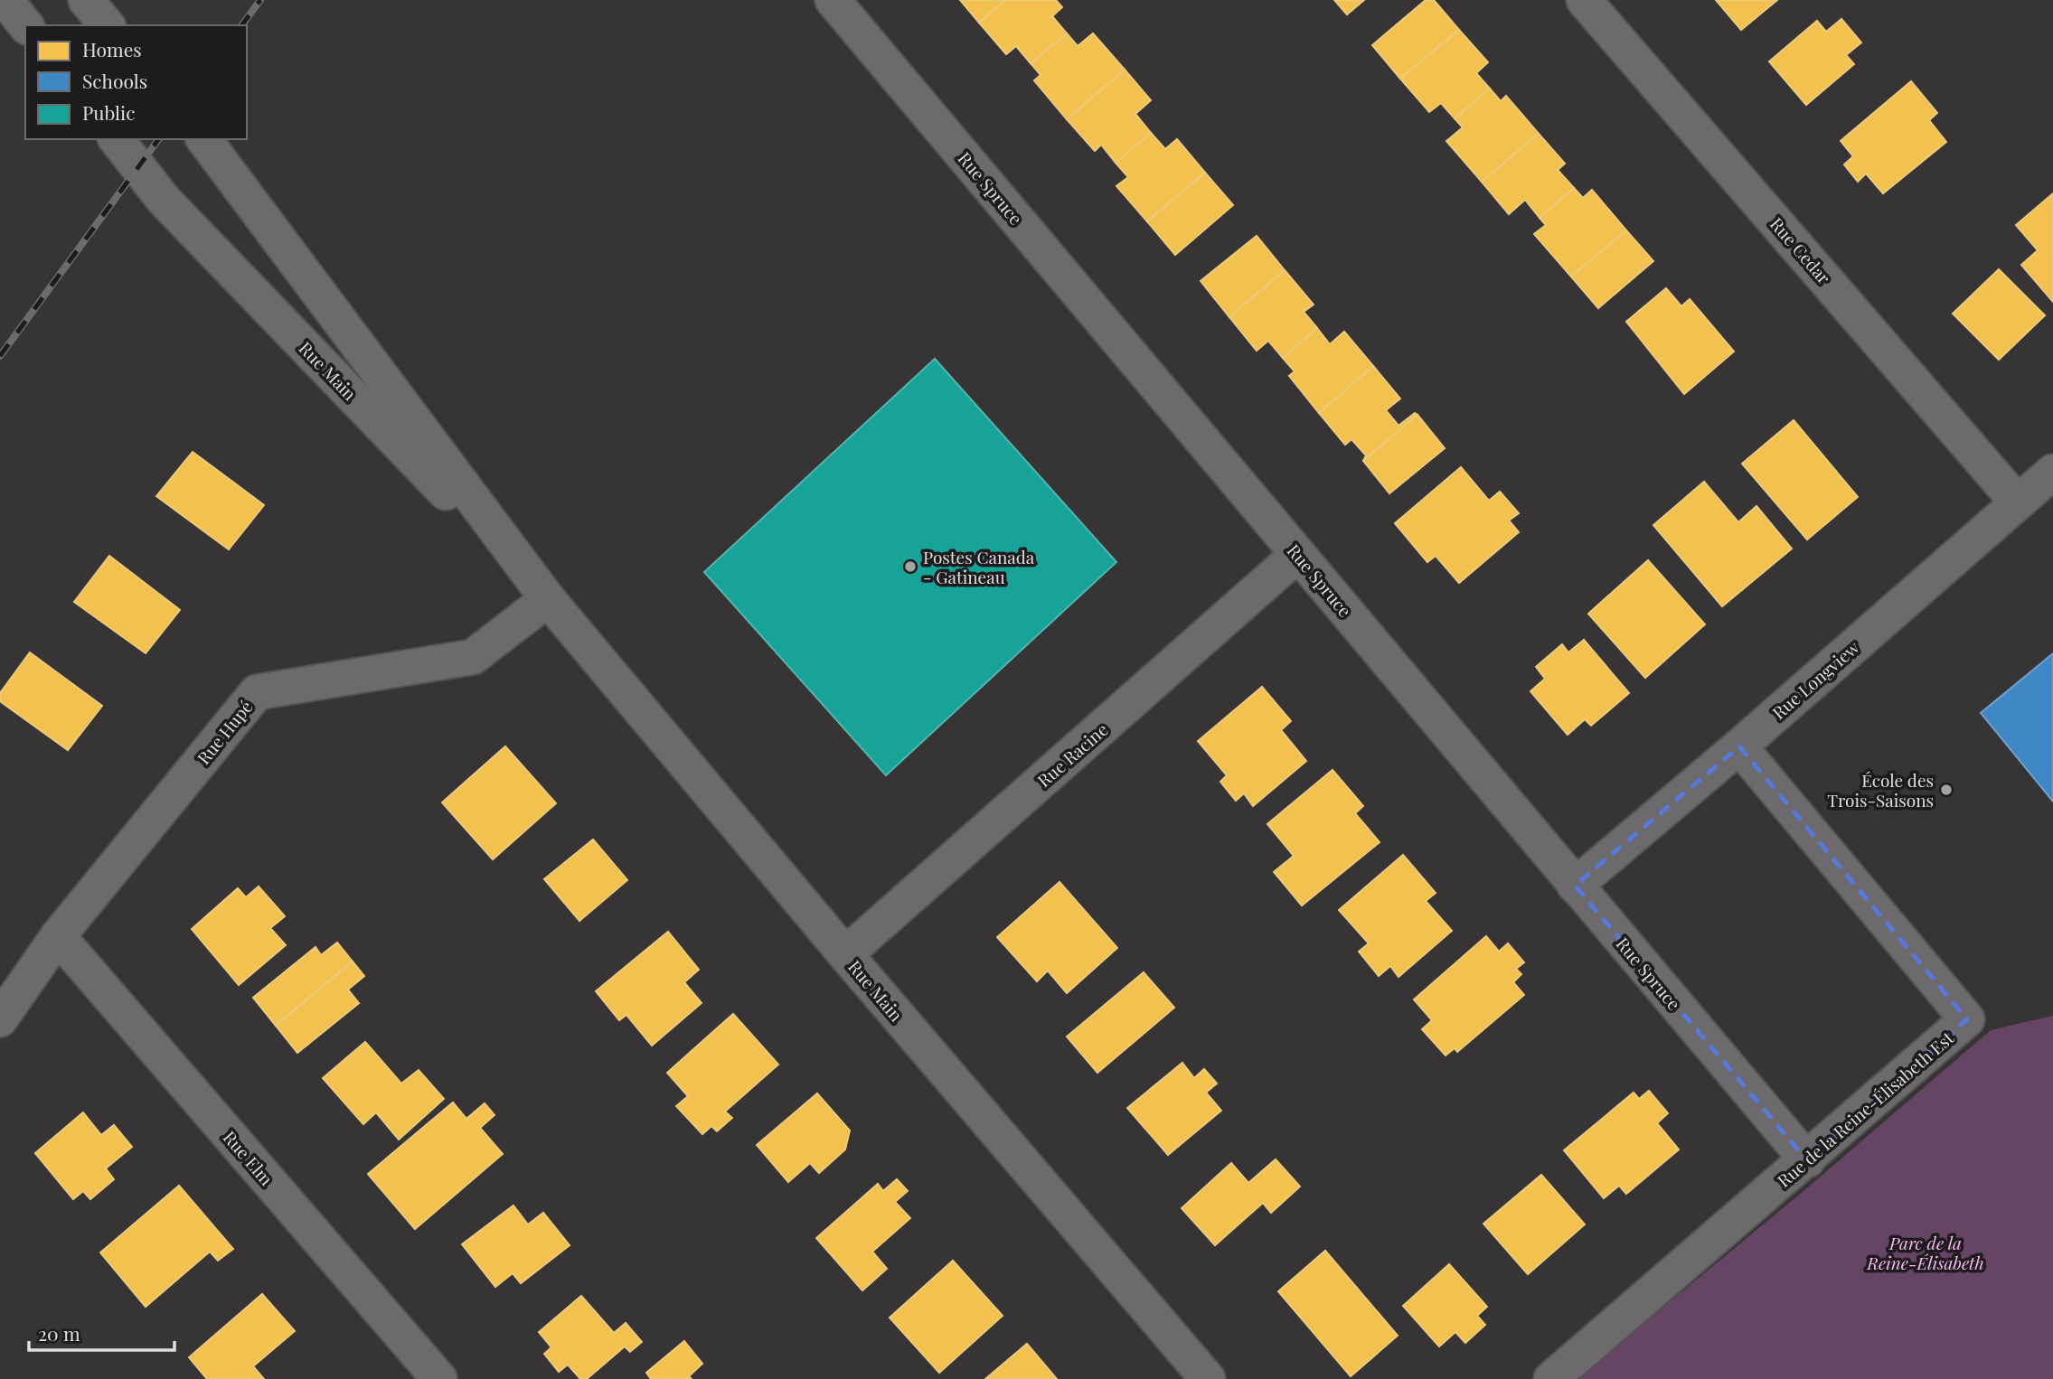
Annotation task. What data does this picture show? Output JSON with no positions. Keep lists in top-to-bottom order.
{
  "streets": {
    "street": [
      "Rue Spruce",
      "Rue Cedar",
      "Rue Main",
      "Rue Longview",
      "Rue Hupé",
      "Rue Racine",
      "Rue de la Reine-Élisabeth Est",
      "Rue Elm"
    ]
  },
  "crossings": [
    ["Rue Spruce", "Rue Longview"],
    ["Rue Spruce", "Rue Racine"],
    ["Rue Spruce", "Rue de la Reine-Élisabeth Est"],
    ["Rue Cedar", "Rue Longview"],
    ["Rue Main", "Rue Hupé"],
    ["Rue Main", "Rue Racine"],
    ["Rue Longview", "Rue de la Reine-Élisabeth Est"],
    ["Rue Hupé", "Rue Elm"]
  ],
  "parks": ["Parc de la Reine-Élisabeth"],
  "places": ["Postes Canada - Gatineau", "École des Trois-Saisons"],
  "legend": ["Homes", "Schools", "Public"],
  "scale_bar": "20 m"
}
